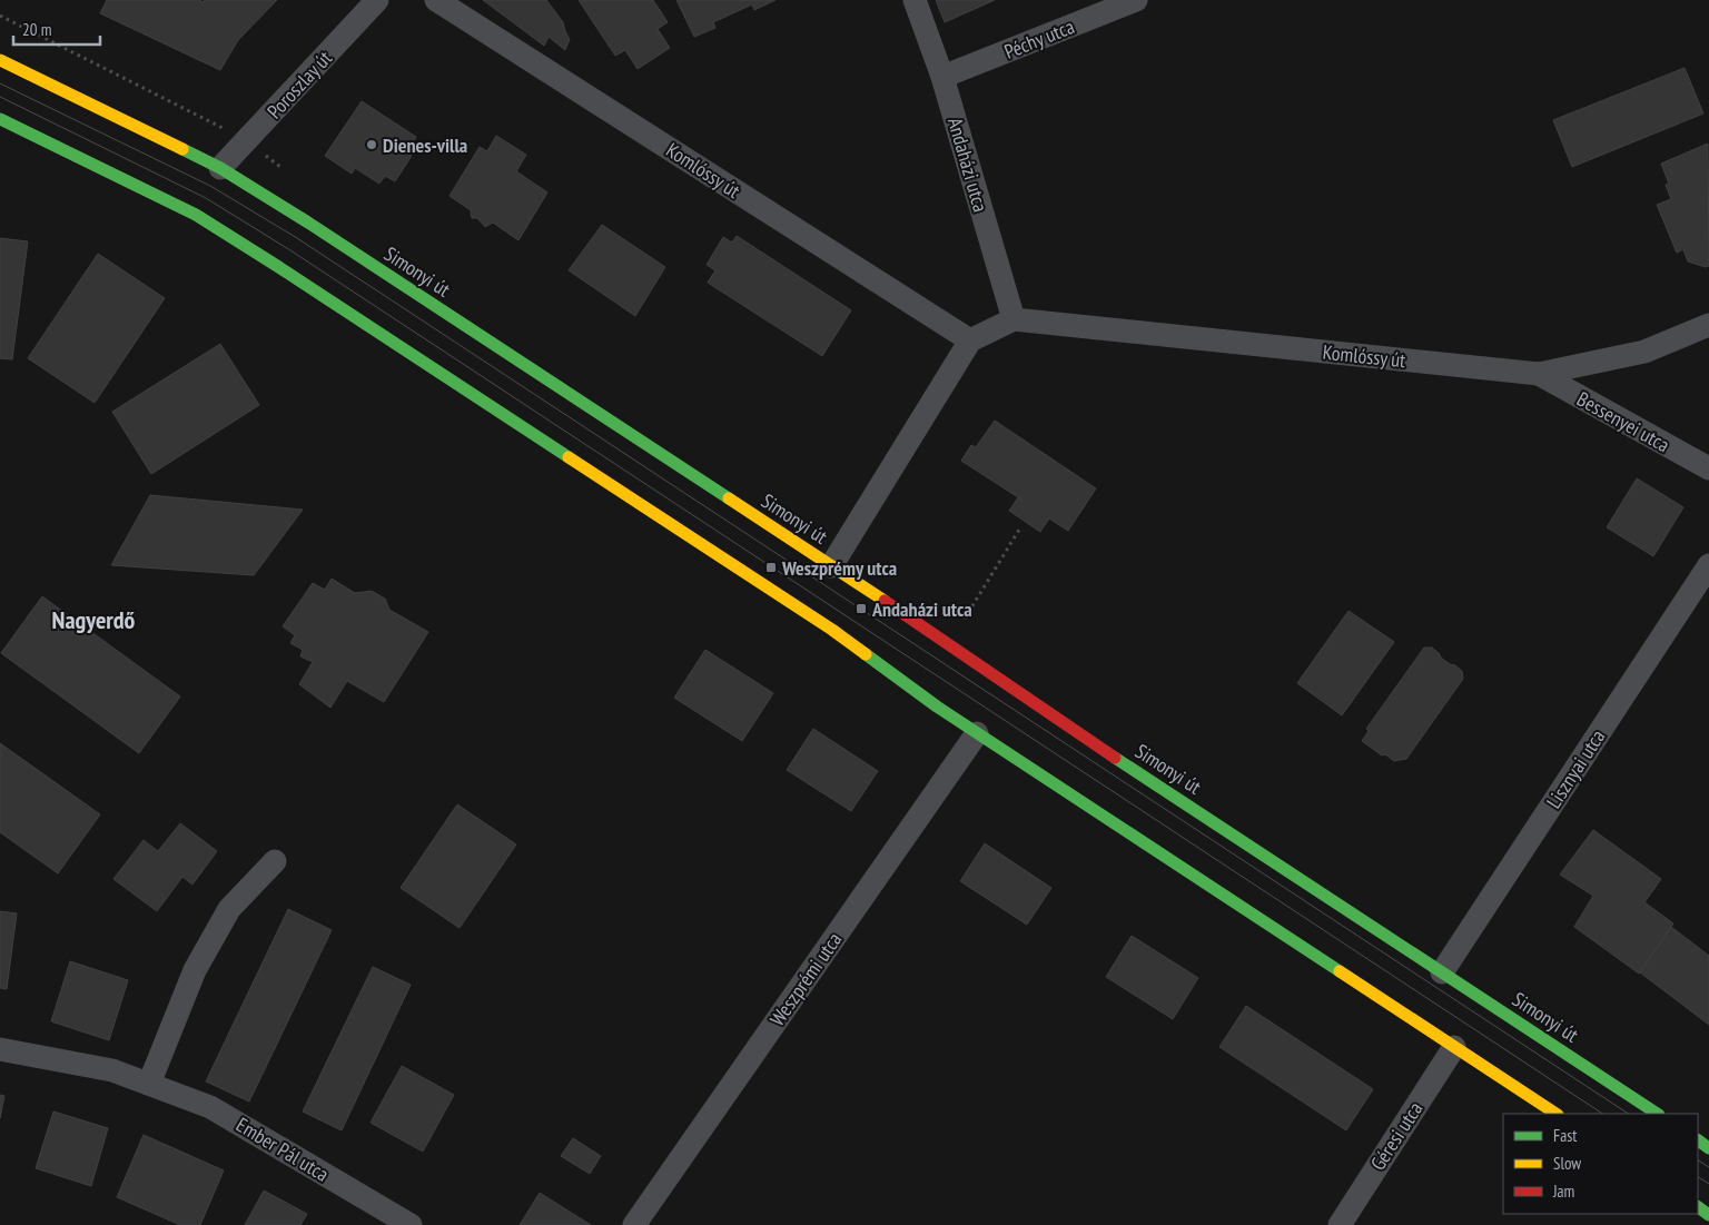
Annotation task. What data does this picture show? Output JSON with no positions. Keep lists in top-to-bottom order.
{
  "streets": {
    "street": [
      "Péchy utca",
      "Poroszlay út",
      "Andaházi utca",
      "Komlóssy út",
      "Simonyi út",
      "Bessenyei utca",
      "Lisznyai utca",
      "Weszprémi utca",
      "Géresi utca",
      "Ember Pál utca"
    ]
  },
  "crossings": [
    ["Péchy utca", "Andaházi utca"],
    ["Poroszlay út", "Simonyi út"],
    ["Andaházi utca", "Komlóssy út"],
    ["Komlóssy út", "Bessenyei utca"],
    ["Simonyi út", "Lisznyai utca"]
  ],
  "districts": ["Nagyerdő"],
  "places": {
    "other": ["Dienes-villa"],
    "transit": ["Weszprémy utca", "Andaházi utca"]
  },
  "legend": ["Fast", "Slow", "Jam"],
  "scale_bar": "20 m"
}
